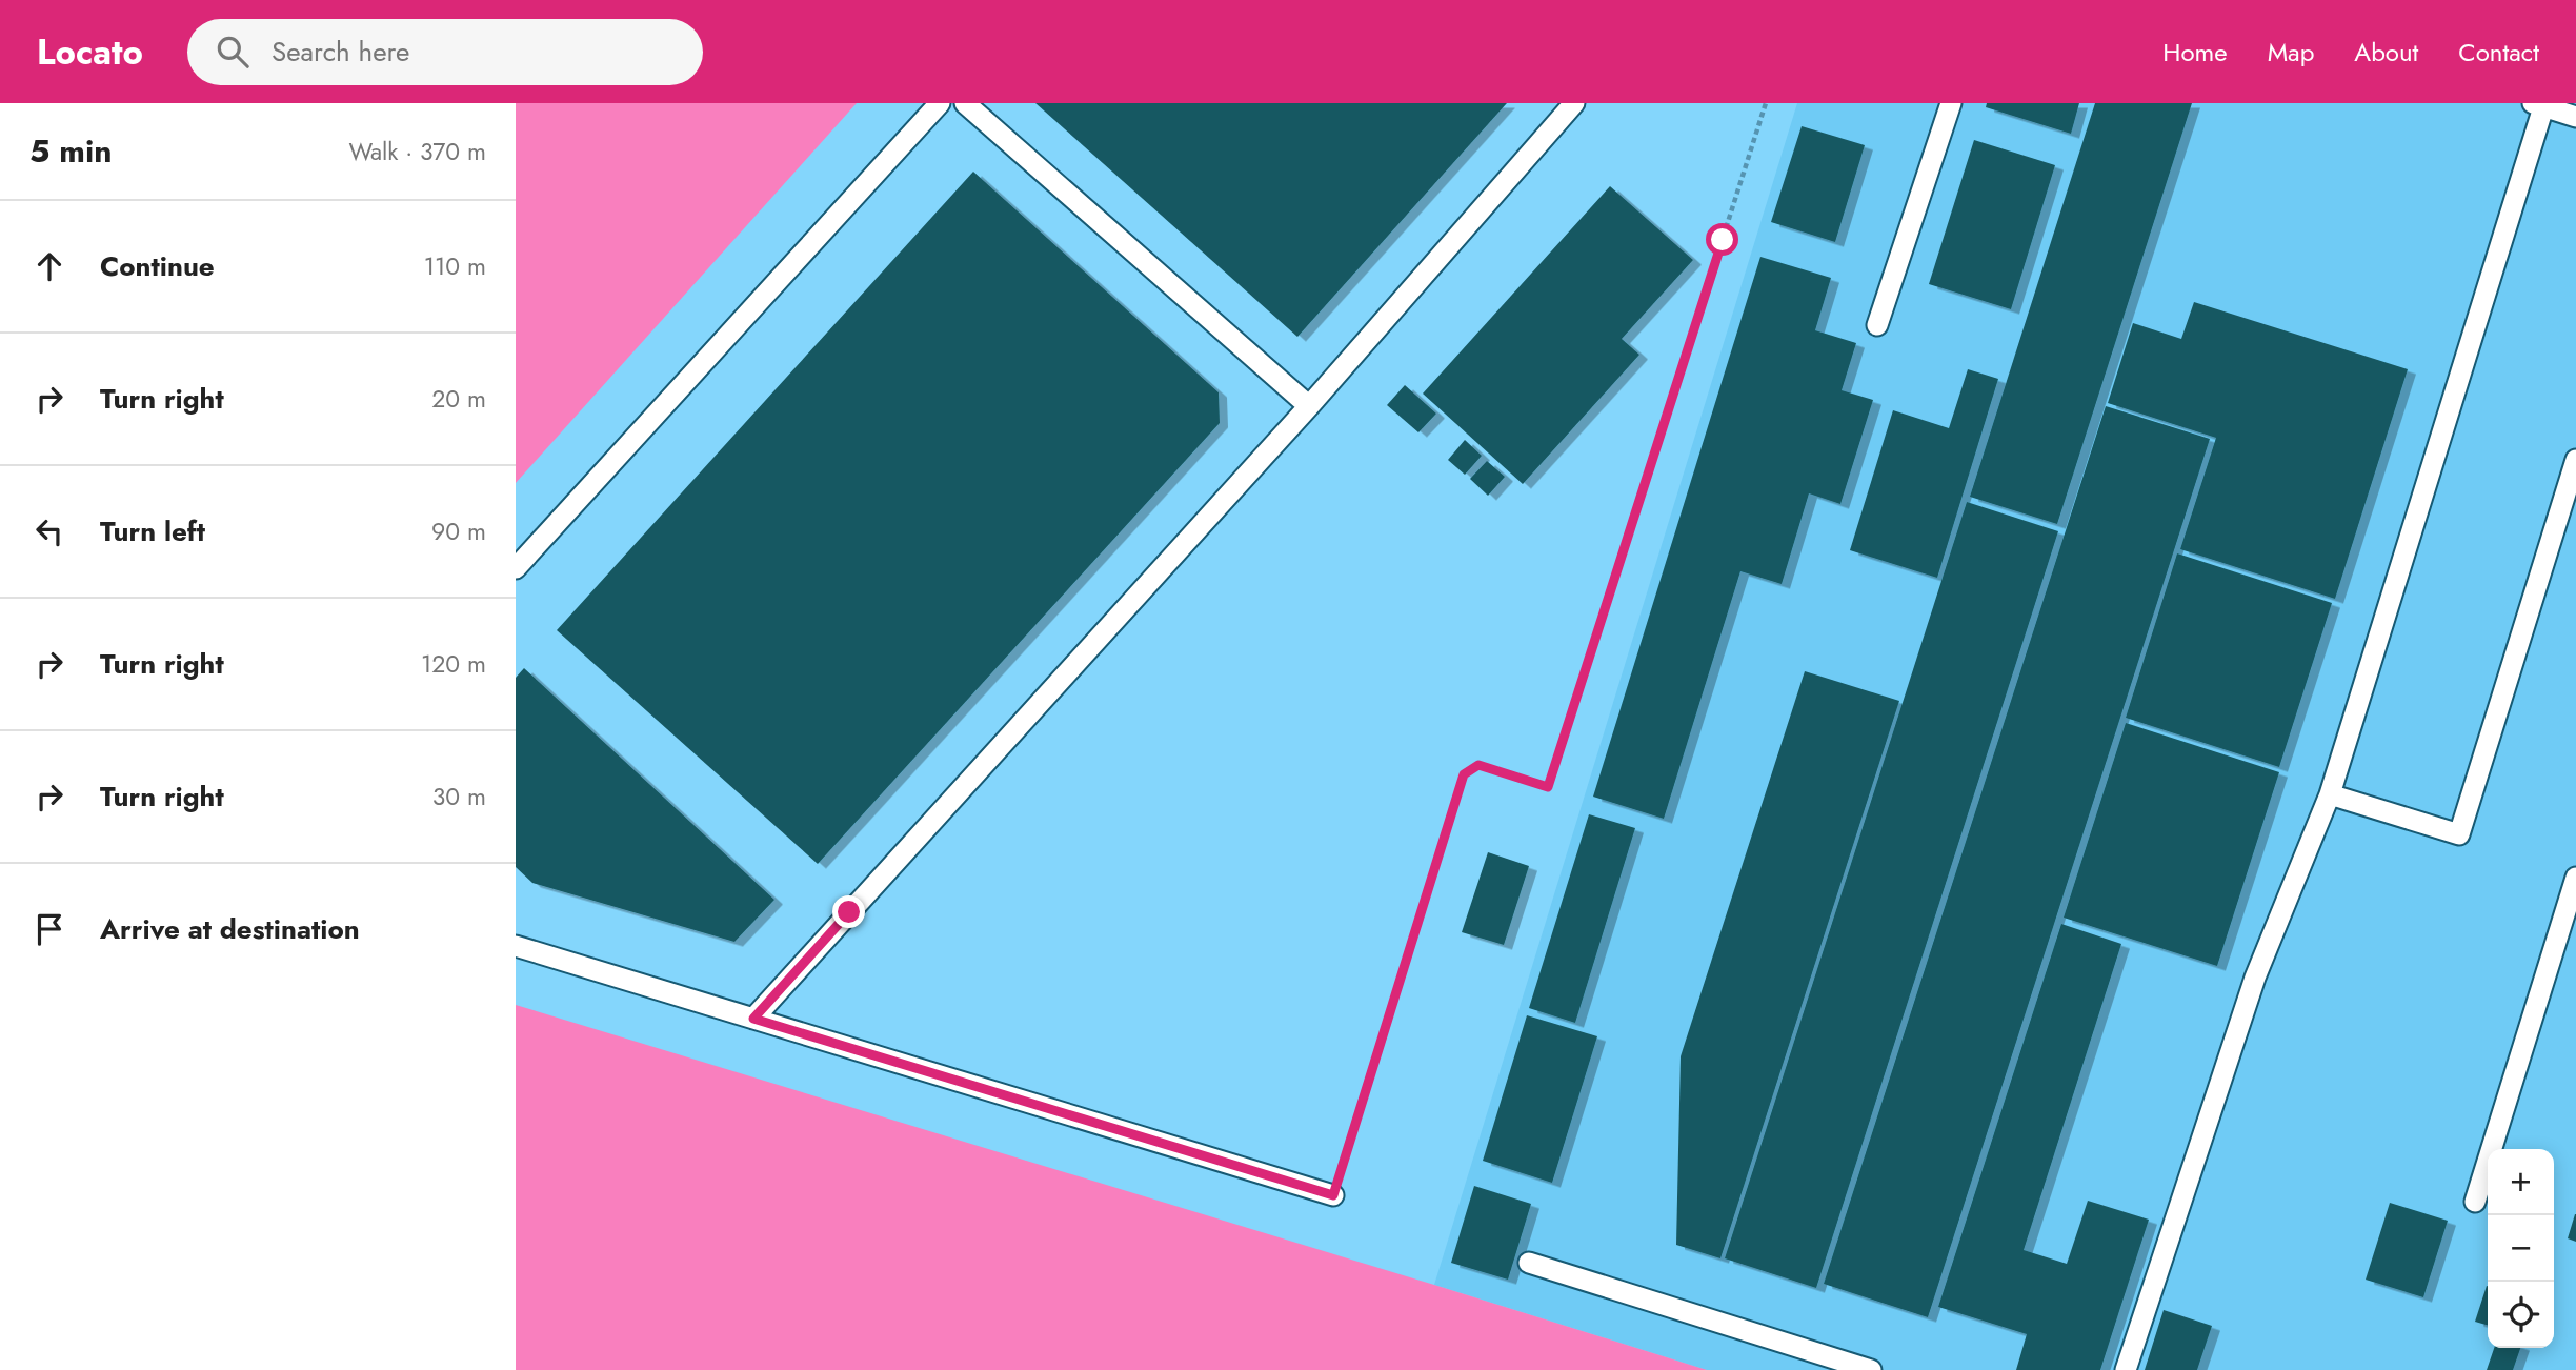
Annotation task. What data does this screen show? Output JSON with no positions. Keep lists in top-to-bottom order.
{
  "page": {
    "header": "Locato",
    "search": "Search here",
    "nav": [
      "Home",
      "Map",
      "About",
      "Contact"
    ],
    "heading": ["5 min", "Walk · 370 m"],
    "list": [
      ["Continue", "110 m"],
      ["Turn right", "20 m"],
      ["Turn left", "90 m"],
      ["Turn right", "120 m"],
      ["Turn right", "30 m"],
      "Arrive at destination"
    ],
    "map_buttons": ["+", "−"]
  }
}
